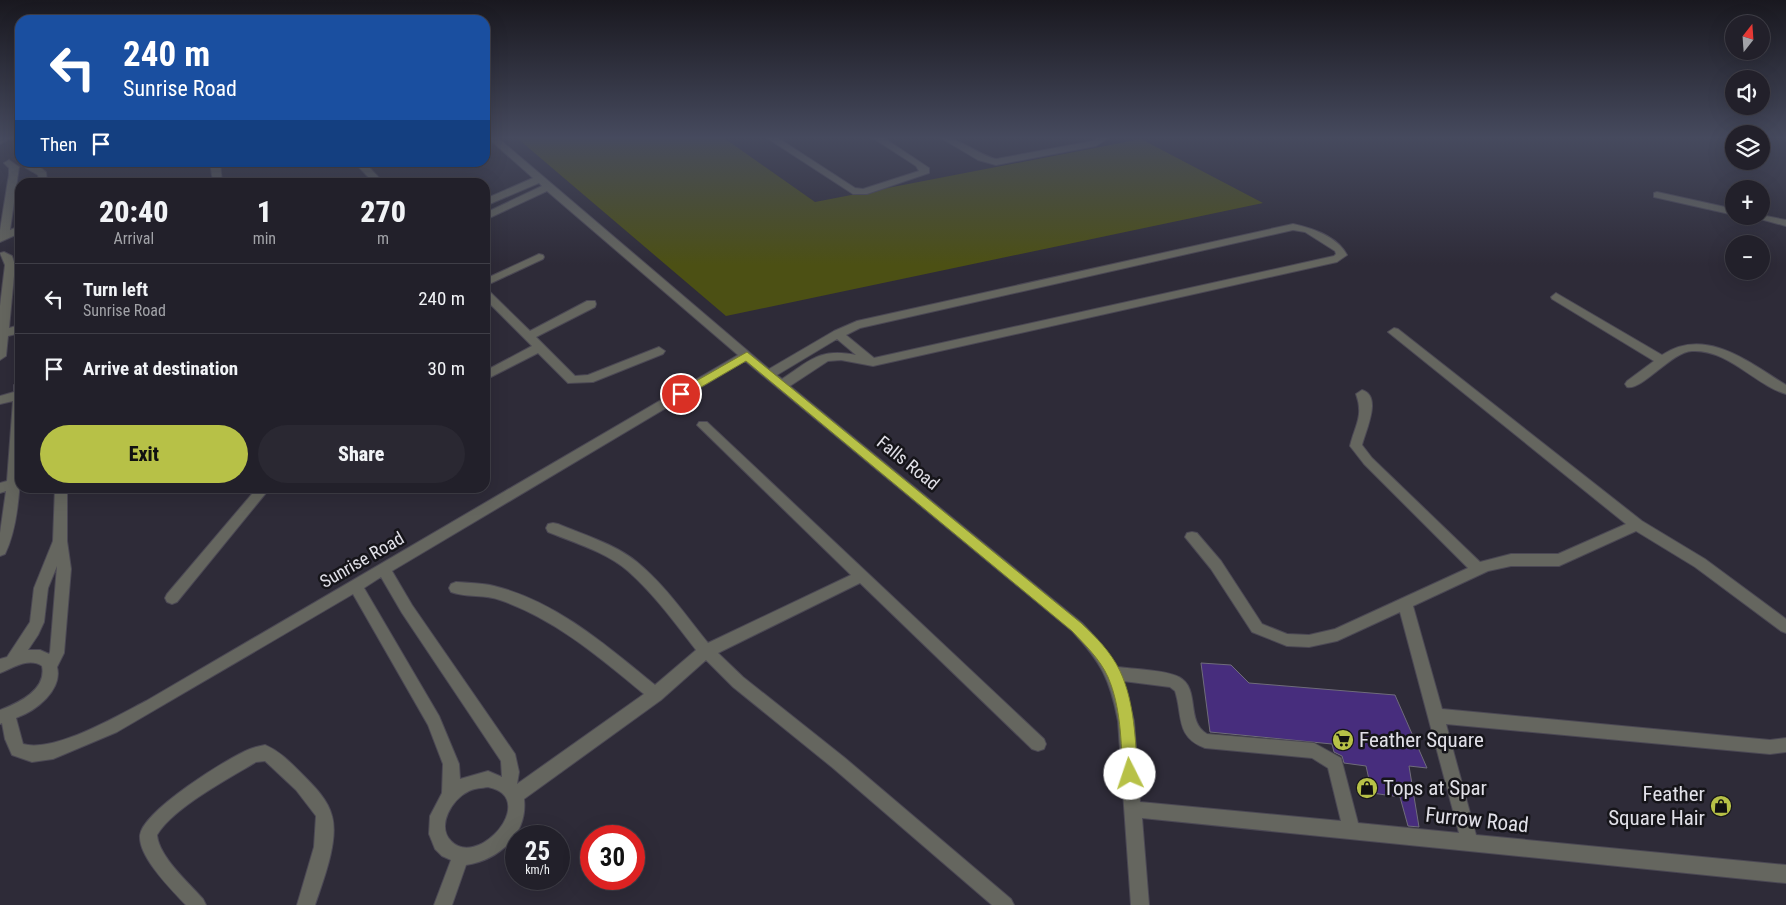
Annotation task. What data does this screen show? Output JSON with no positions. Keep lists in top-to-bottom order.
{
  "streets": {
    "street": ["Falls Road", "Sunrise Road", "Furrow Road"]
  },
  "crossings": [
    ["Falls Road", "Sunrise Road"],
    ["Falls Road", "Furrow Road"]
  ],
  "places": {
    "supermarket": ["Feather Square"],
    "shop": ["Tops at Spar", "Feather Square Hair"]
  },
  "north": "top",
  "page": {
    "map_buttons": ["+", "−"],
    "turn": ["240 m", "Sunrise Road"],
    "then": "Then",
    "eta": [
      "20:40",
      "Arrival",
      "1",
      "min",
      "270",
      "m"
    ],
    "list": [
      {
        "name": "Turn left",
        "note": "Sunrise Road",
        "value": "240 m"
      },
      {
        "name": "Arrive at destination",
        "value": "30 m"
      }
    ],
    "buttons": ["Exit", "Share"],
    "speed": "25 km/h",
    "limit": "30"
  }
}
